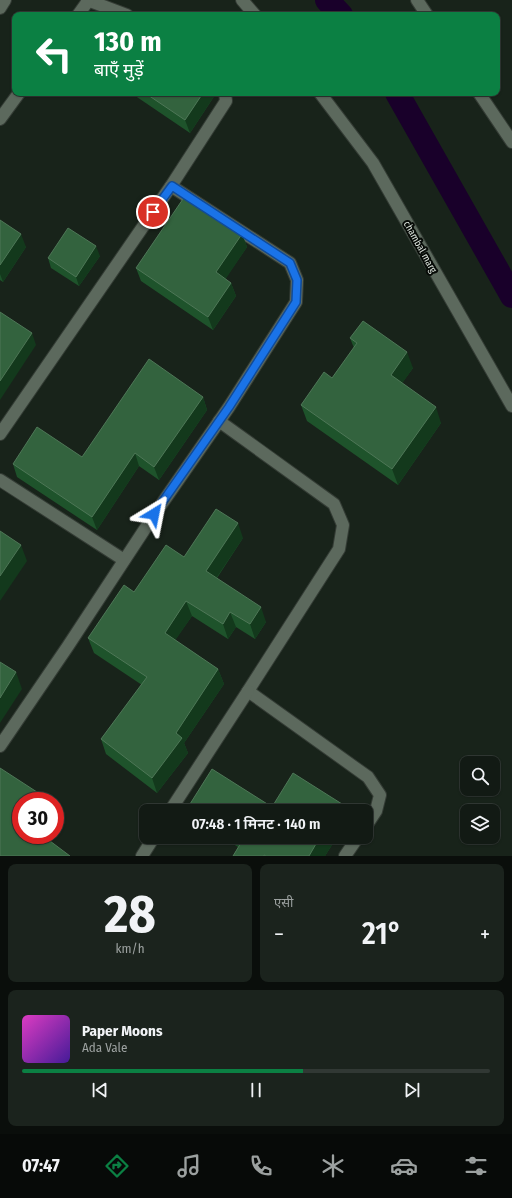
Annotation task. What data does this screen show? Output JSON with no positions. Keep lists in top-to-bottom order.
{
  "streets": {
    "street": ["chambal marg"]
  },
  "page": {
    "turn": ["130 m", "बाएँ मुड़ें"],
    "limit": "30",
    "trip": "07:48 · 1 मिनट · 140 m",
    "tile": [
      ["28", "km/h"],
      "एसी"
    ],
    "heat": ["−", "21°", "+"],
    "song": ["Paper Moons", "Ada Vale"],
    "tabs": "07:47"
  }
}
